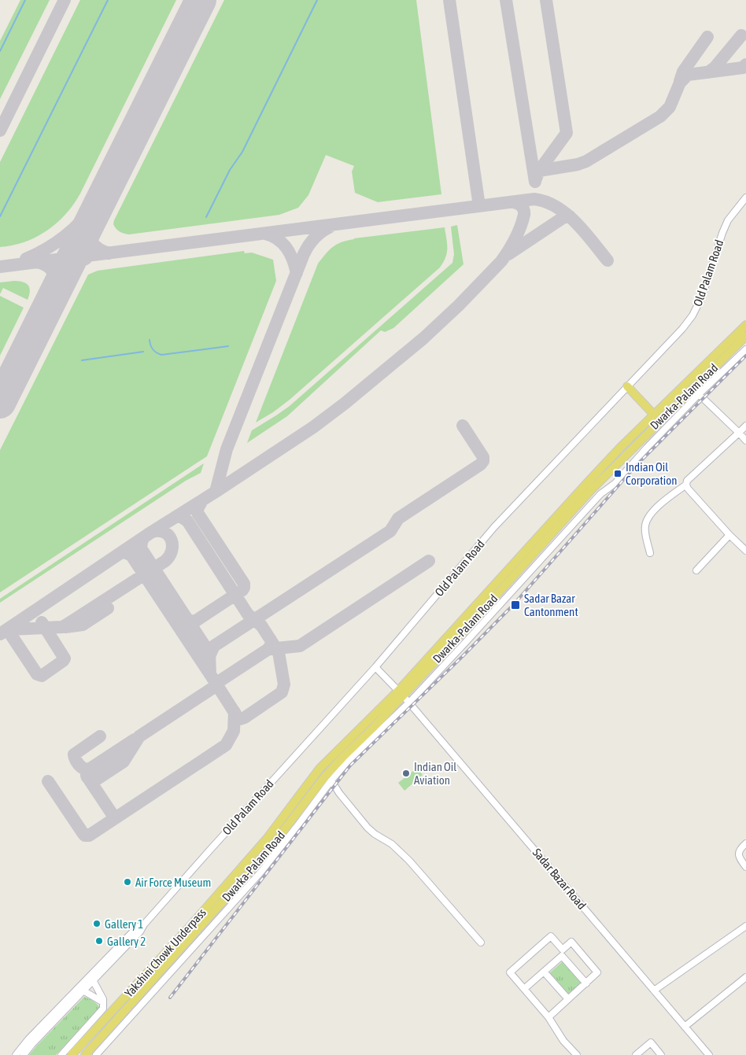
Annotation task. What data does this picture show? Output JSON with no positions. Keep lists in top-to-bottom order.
{
  "streets": {
    "main road": ["Dwarka-Palam Road", "Yakshini Chowk Underpass"],
    "street": ["Old Palam Road", "Sadar Bazar Road"]
  },
  "crossings": [
    ["Old Palam Road", "Sadar Bazar Road"],
    ["Dwarka-Palam Road", "Sadar Bazar Road"],
    ["Dwarka-Palam Road", "Yakshini Chowk Underpass"],
    ["Sadar Bazar Road", "Yakshini Chowk Underpass"]
  ],
  "places": {
    "transit": ["Indian Oil Corporation", "Sadar Bazar Cantonment"],
    "other": [
      "Indian Oil Aviation",
      "Air Force Museum",
      "Gallery 1",
      "Gallery 2"
    ]
  }
}
